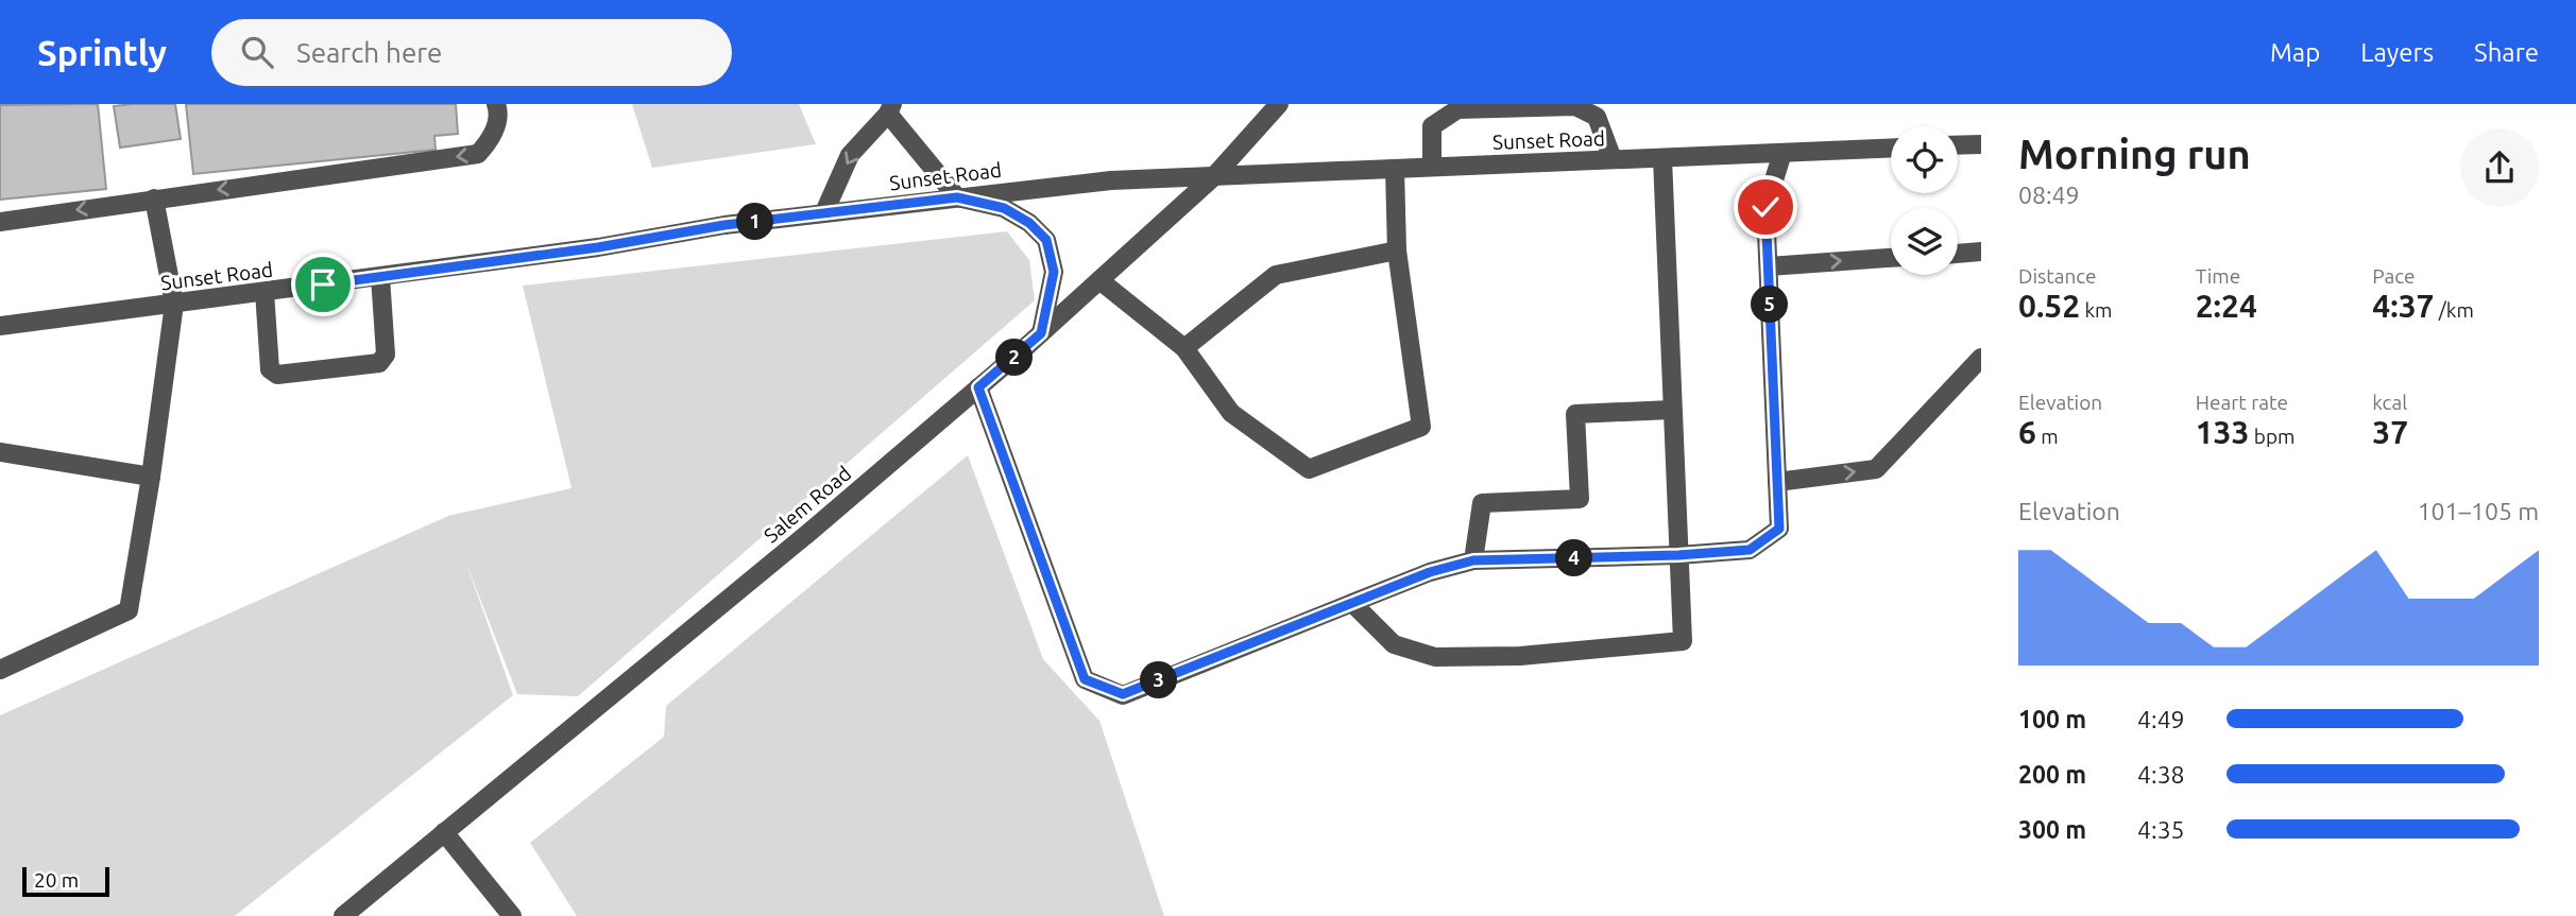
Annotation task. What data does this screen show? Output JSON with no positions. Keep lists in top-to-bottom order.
{
  "streets": {
    "street": ["Sunset Road", "Salem Road"]
  },
  "crossings": [
    ["Sunset Road", "Salem Road"]
  ],
  "scale_bar": "20 m",
  "page": {
    "header": "Sprintly",
    "search": "Search here",
    "nav": ["Map", "Layers", "Share"],
    "heading": ["Morning run", "08:49"],
    "pins": [
      "1",
      "5",
      "2",
      "4",
      "3"
    ],
    "stats": [
      ["Distance", "0.52 km"],
      ["Time", "2:24"],
      ["Pace", "4:37 /km"],
      ["Elevation", "6 m"],
      ["Heart rate", "133 bpm"],
      ["kcal", "37"]
    ],
    "chart": ["Elevation", "101–105 m"],
    "list": [
      {
        "name": "100 m",
        "note": "4:49"
      },
      {
        "name": "200 m",
        "note": "4:38"
      },
      {
        "name": "300 m",
        "note": "4:35"
      }
    ],
    "scale": "20 m"
  }
}
